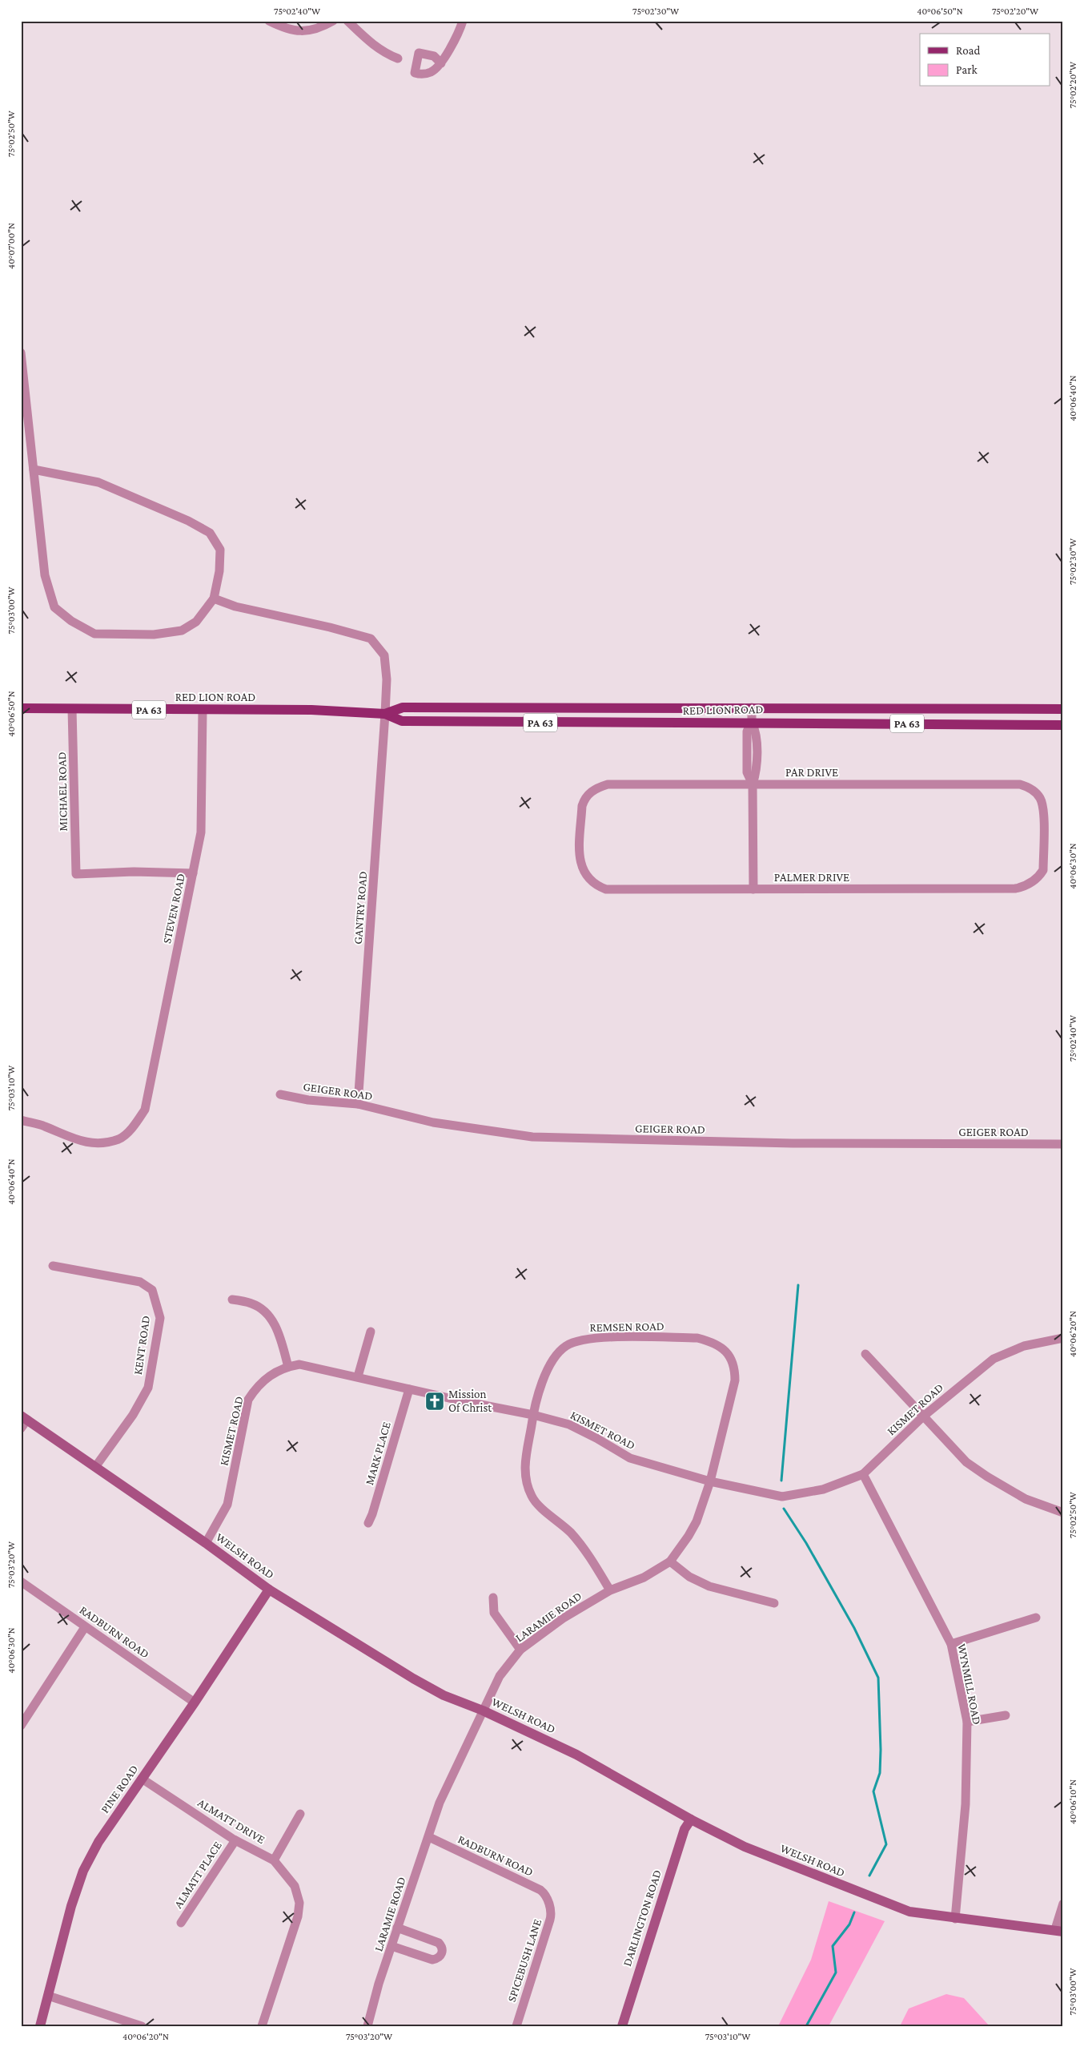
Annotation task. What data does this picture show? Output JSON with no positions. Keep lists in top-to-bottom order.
{
  "streets": {
    "main road": [
      "RED LION ROAD",
      "PA 63",
      "WELSH ROAD",
      "PINE ROAD",
      "DARLINGTON ROAD"
    ],
    "street": [
      "PAR DRIVE",
      "MICHAEL ROAD",
      "PALMER DRIVE",
      "GANTRY ROAD",
      "STEVEN ROAD",
      "GEIGER ROAD",
      "REMSEN ROAD",
      "KENT ROAD",
      "KISMET ROAD",
      "MARK PLACE",
      "LARAMIE ROAD",
      "RADBURN ROAD",
      "WYNMILL ROAD",
      "ALMATT DRIVE",
      "ALMATT PLACE",
      "SPICEBUSH LANE"
    ]
  },
  "crossings": [
    ["RED LION ROAD", "MICHAEL ROAD"],
    ["RED LION ROAD", "GANTRY ROAD"],
    ["RED LION ROAD", "STEVEN ROAD"],
    ["PAR DRIVE", "PALMER DRIVE"],
    ["MICHAEL ROAD", "STEVEN ROAD"],
    ["GANTRY ROAD", "GEIGER ROAD"],
    ["REMSEN ROAD", "KISMET ROAD"],
    ["REMSEN ROAD", "LARAMIE ROAD"],
    ["KENT ROAD", "WELSH ROAD"],
    ["KISMET ROAD", "MARK PLACE"],
    ["KISMET ROAD", "WELSH ROAD"],
    ["KISMET ROAD", "LARAMIE ROAD"],
    ["KISMET ROAD", "WYNMILL ROAD"],
    ["WELSH ROAD", "LARAMIE ROAD"],
    ["WELSH ROAD", "WYNMILL ROAD"],
    ["WELSH ROAD", "PINE ROAD"],
    ["WELSH ROAD", "DARLINGTON ROAD"],
    ["LARAMIE ROAD", "RADBURN ROAD"],
    ["RADBURN ROAD", "PINE ROAD"],
    ["RADBURN ROAD", "SPICEBUSH LANE"],
    ["PINE ROAD", "ALMATT DRIVE"],
    ["ALMATT DRIVE", "ALMATT PLACE"]
  ],
  "places": {
    "church": ["Mission Of Christ"]
  },
  "legend": ["Road", "Park"],
  "coordinates": [
    "75°02'40\"W",
    "75°02'30\"W",
    "40°06'50\"N",
    "75°02'20\"W",
    "75°02'50\"W",
    "40°07'00\"N",
    "40°06'40\"N",
    "75°03'00\"W",
    "40°06'30\"N",
    "75°03'10\"W",
    "40°06'20\"N",
    "75°03'20\"W",
    "40°06'10\"N"
  ]
}
